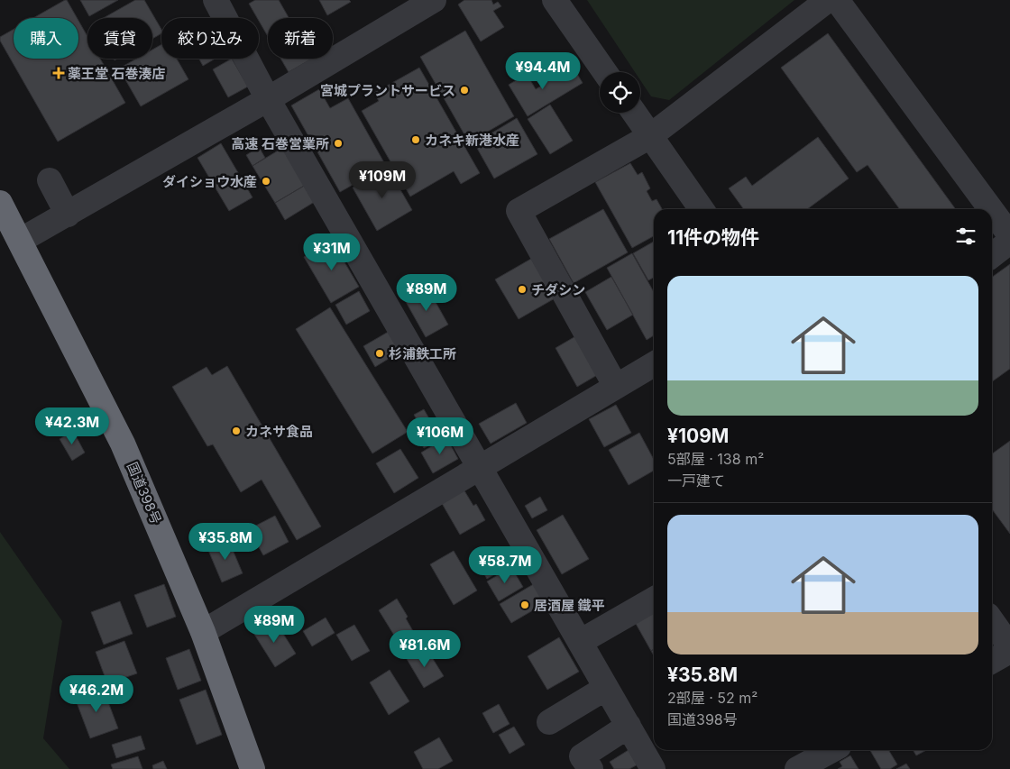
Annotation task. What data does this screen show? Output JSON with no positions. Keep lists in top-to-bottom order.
{
  "streets": {
    "highway": ["国道398号"]
  },
  "places": {
    "health": ["薬王堂 石巻湊店"],
    "other": [
      "宮城プラントサービス",
      "カネキ新港水産",
      "高速 石巻営業所",
      "ダイショウ水産",
      "チダシン",
      "杉浦鉄工所",
      "カネサ食品",
      "居酒屋 鐵平"
    ]
  },
  "page": {
    "chip": [
      "購入",
      "賃貸",
      "絞り込み",
      "新着"
    ],
    "price": [
      "¥94.4M",
      "¥109M",
      "¥31M",
      "¥89M",
      "¥42.3M",
      "¥106M",
      "¥35.8M",
      "¥58.7M",
      "¥89M",
      "¥81.6M",
      "¥46.2M"
    ],
    "heading": "11件の物件",
    "list": [
      {
        "name": "¥109M",
        "note": "5部屋 · 138 m² · 一戸建て"
      },
      {
        "name": "¥35.8M",
        "note": "2部屋 · 52 m² · 国道398号"
      }
    ]
  }
}
